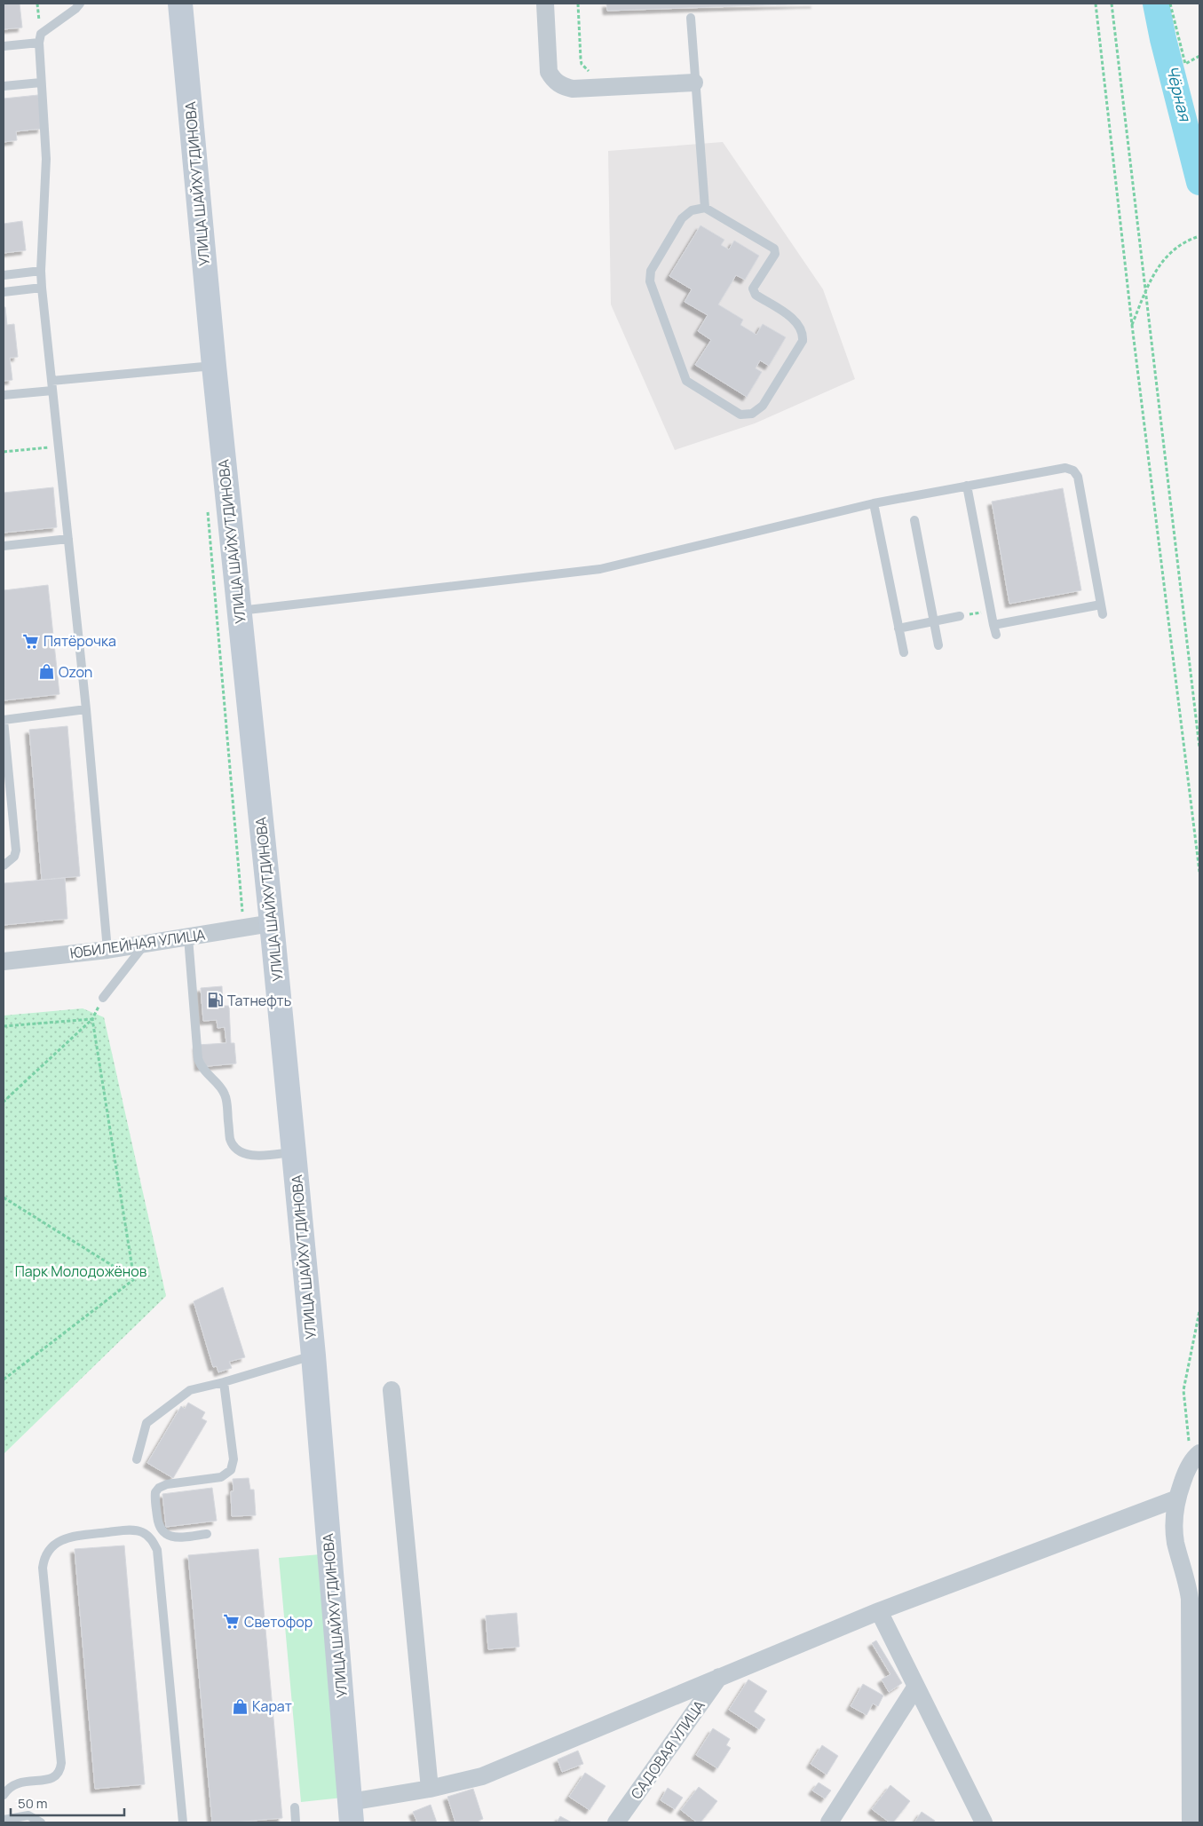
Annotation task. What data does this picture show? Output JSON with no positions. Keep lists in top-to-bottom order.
{
  "streets": {
    "main road": ["УЛИЦА ШАЙХУТДИНОВА"],
    "street": ["ЮБИЛЕЙНАЯ УЛИЦА", "САДОВАЯ УЛИЦА"]
  },
  "crossings": [
    ["УЛИЦА ШАЙХУТДИНОВА", "ЮБИЛЕЙНАЯ УЛИЦА"]
  ],
  "water": ["Чёрная"],
  "parks": ["Парк Молодожёнов"],
  "places": {
    "supermarket": ["Пятёрочка", "Светофор"],
    "shop": ["Ozon", "Карат"],
    "fuel station": ["Татнефть"]
  },
  "scale_bar": "50 m"
}
